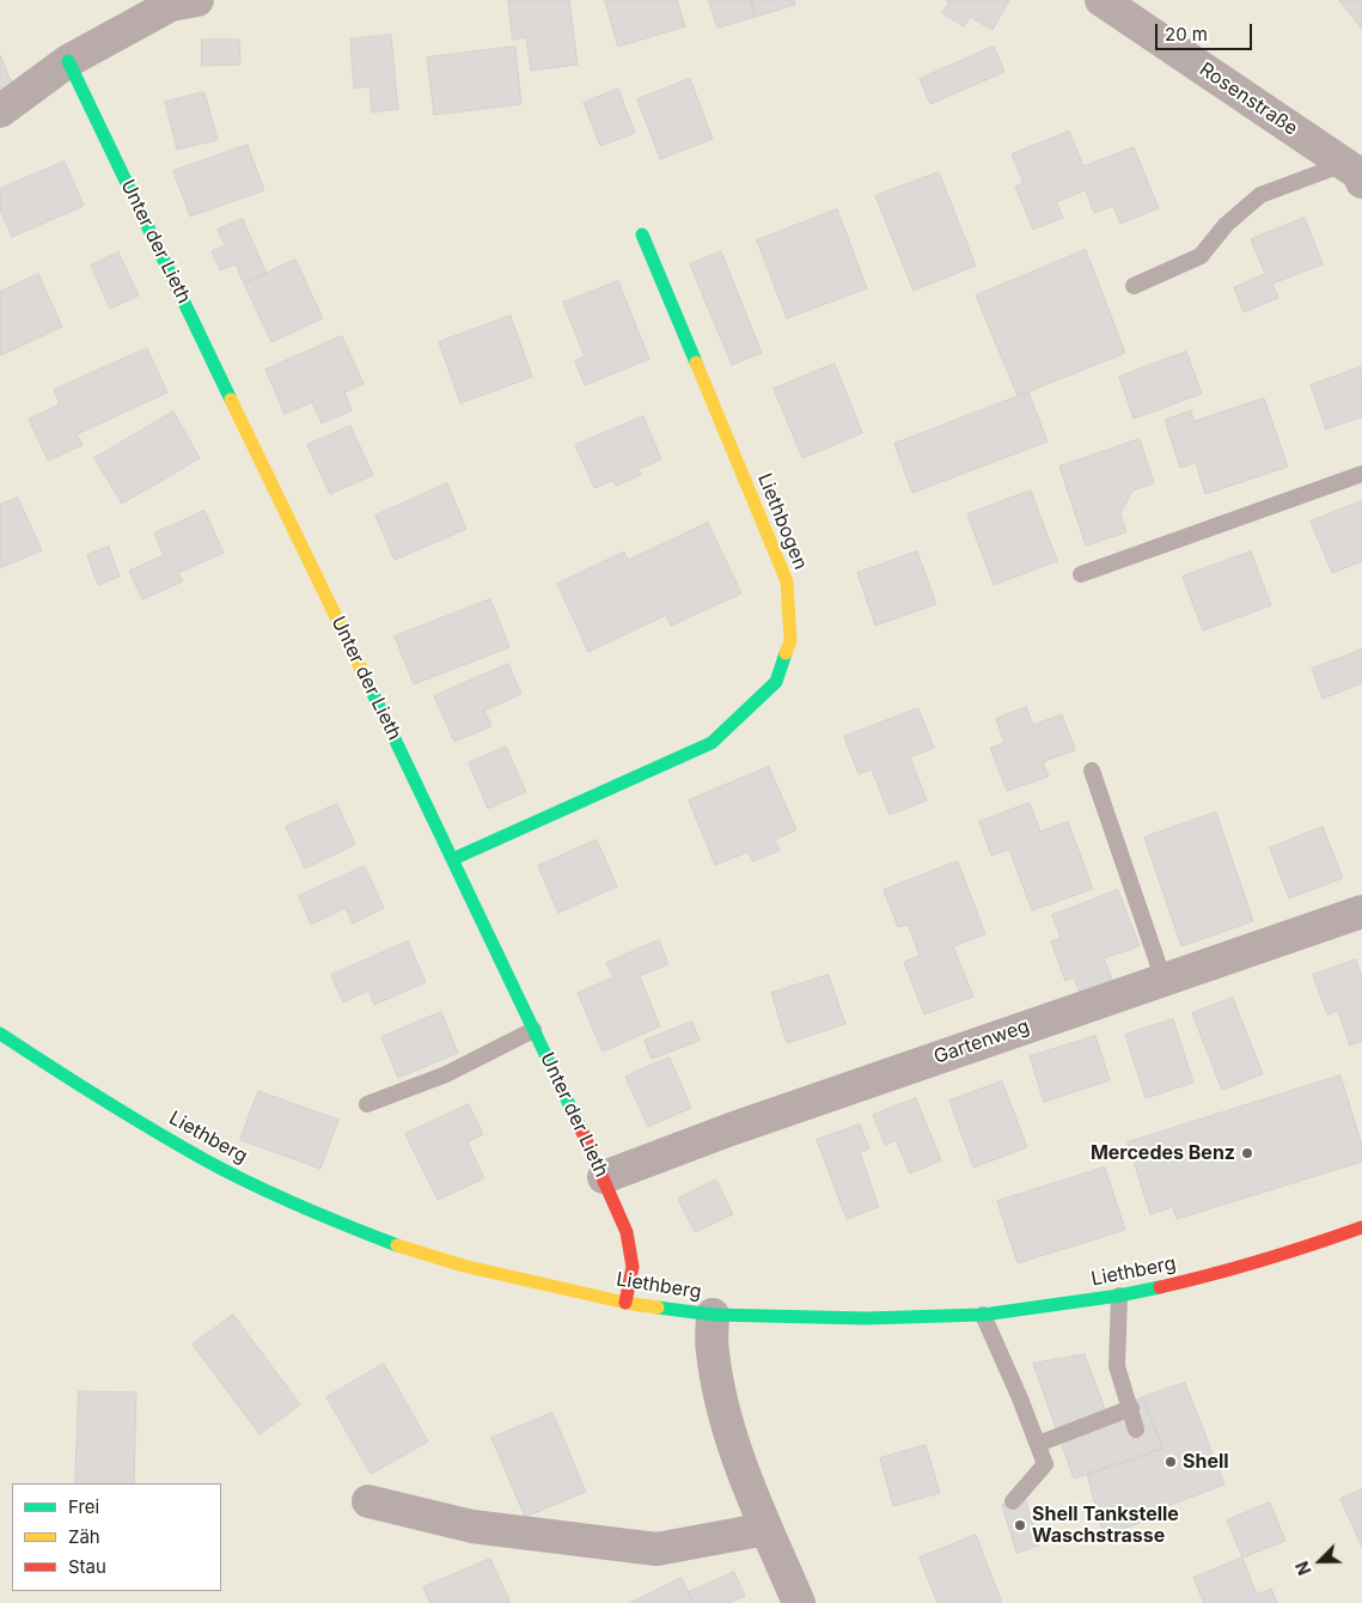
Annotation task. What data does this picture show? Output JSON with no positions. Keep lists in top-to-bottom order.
{
  "streets": {
    "street": [
      "Rosenstraße",
      "Unter der Lieth",
      "Liethbogen",
      "Gartenweg",
      "Liethberg"
    ]
  },
  "crossings": [
    ["Unter der Lieth", "Liethbogen"],
    ["Unter der Lieth", "Gartenweg"],
    ["Unter der Lieth", "Liethberg"]
  ],
  "places": ["Mercedes Benz", "Shell", "Shell Tankstelle Waschstrasse"],
  "legend": ["Frei", "Zäh", "Stau"],
  "scale_bar": "20 m",
  "north": "bottom left"
}
